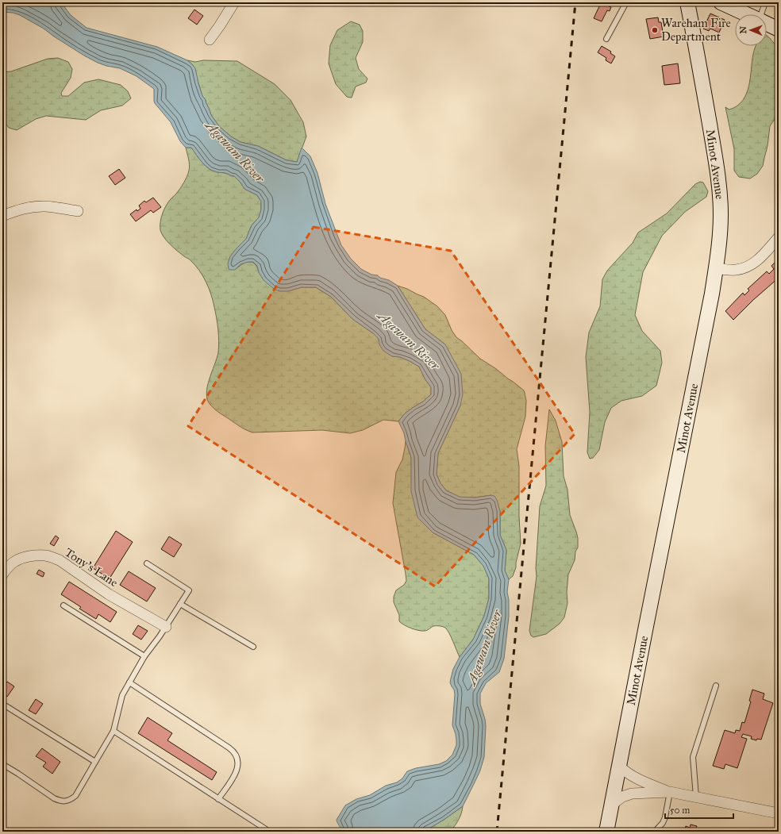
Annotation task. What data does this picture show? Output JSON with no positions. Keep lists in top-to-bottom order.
{
  "streets": {
    "main road": ["Minot Avenue"],
    "street": ["Tony's Lane"]
  },
  "water": ["Agawam River"],
  "places": ["Wareham Fire Department"],
  "scale_bar": "50 m",
  "north": "left"
}
